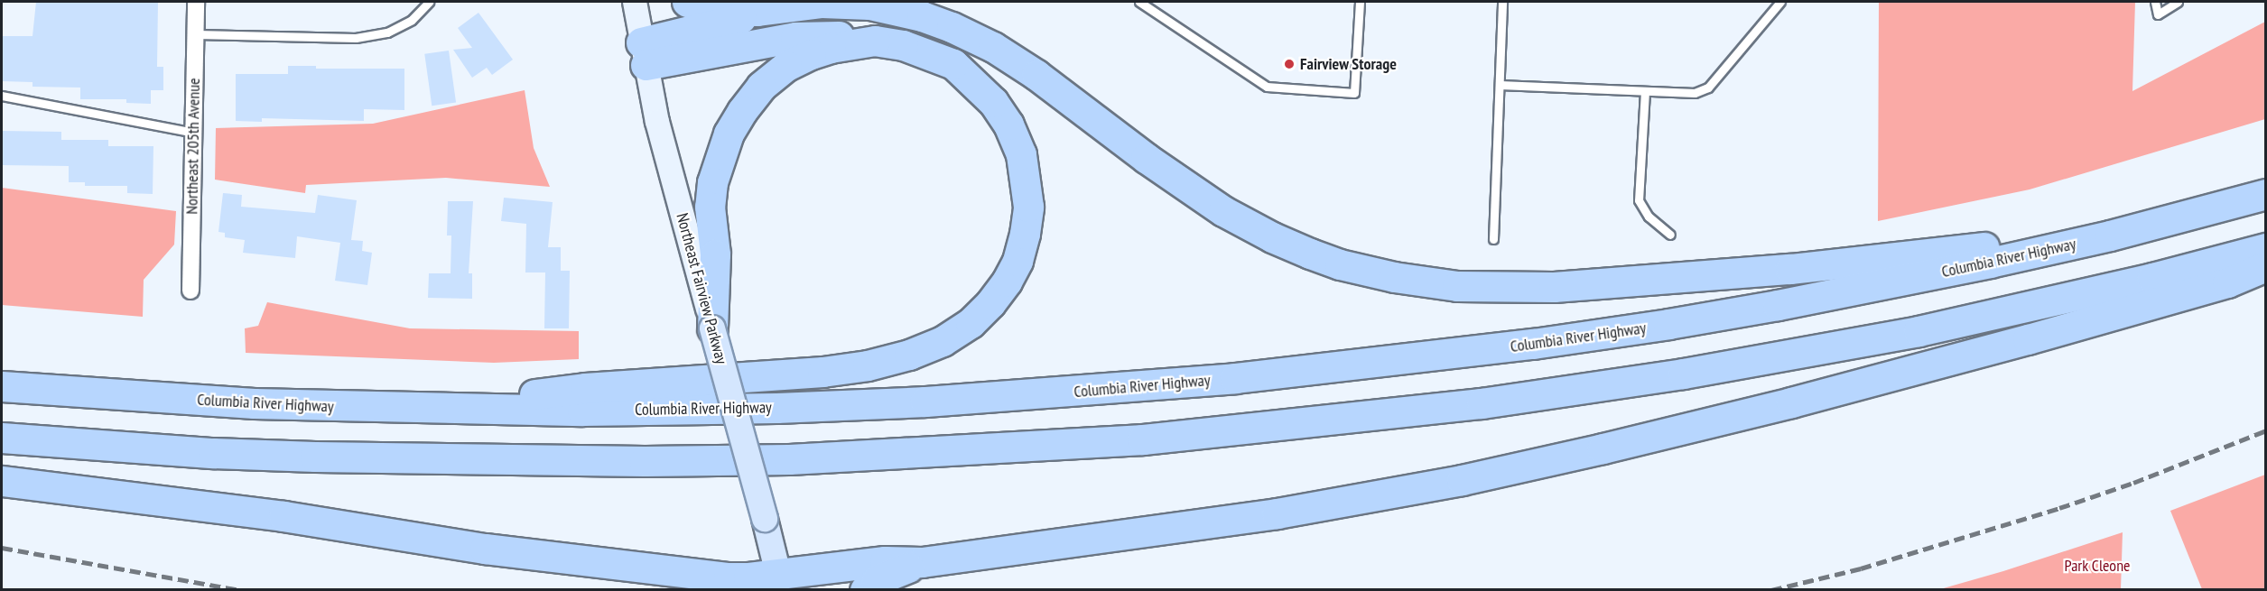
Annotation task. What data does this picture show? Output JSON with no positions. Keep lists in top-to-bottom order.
{
  "streets": {
    "highway": ["Columbia River Highway"],
    "main road": ["Northeast Fairview Parkway"],
    "street": ["Northeast 205th Avenue"]
  },
  "parks": ["Park Cleone"],
  "places": ["Fairview Storage"]
}
